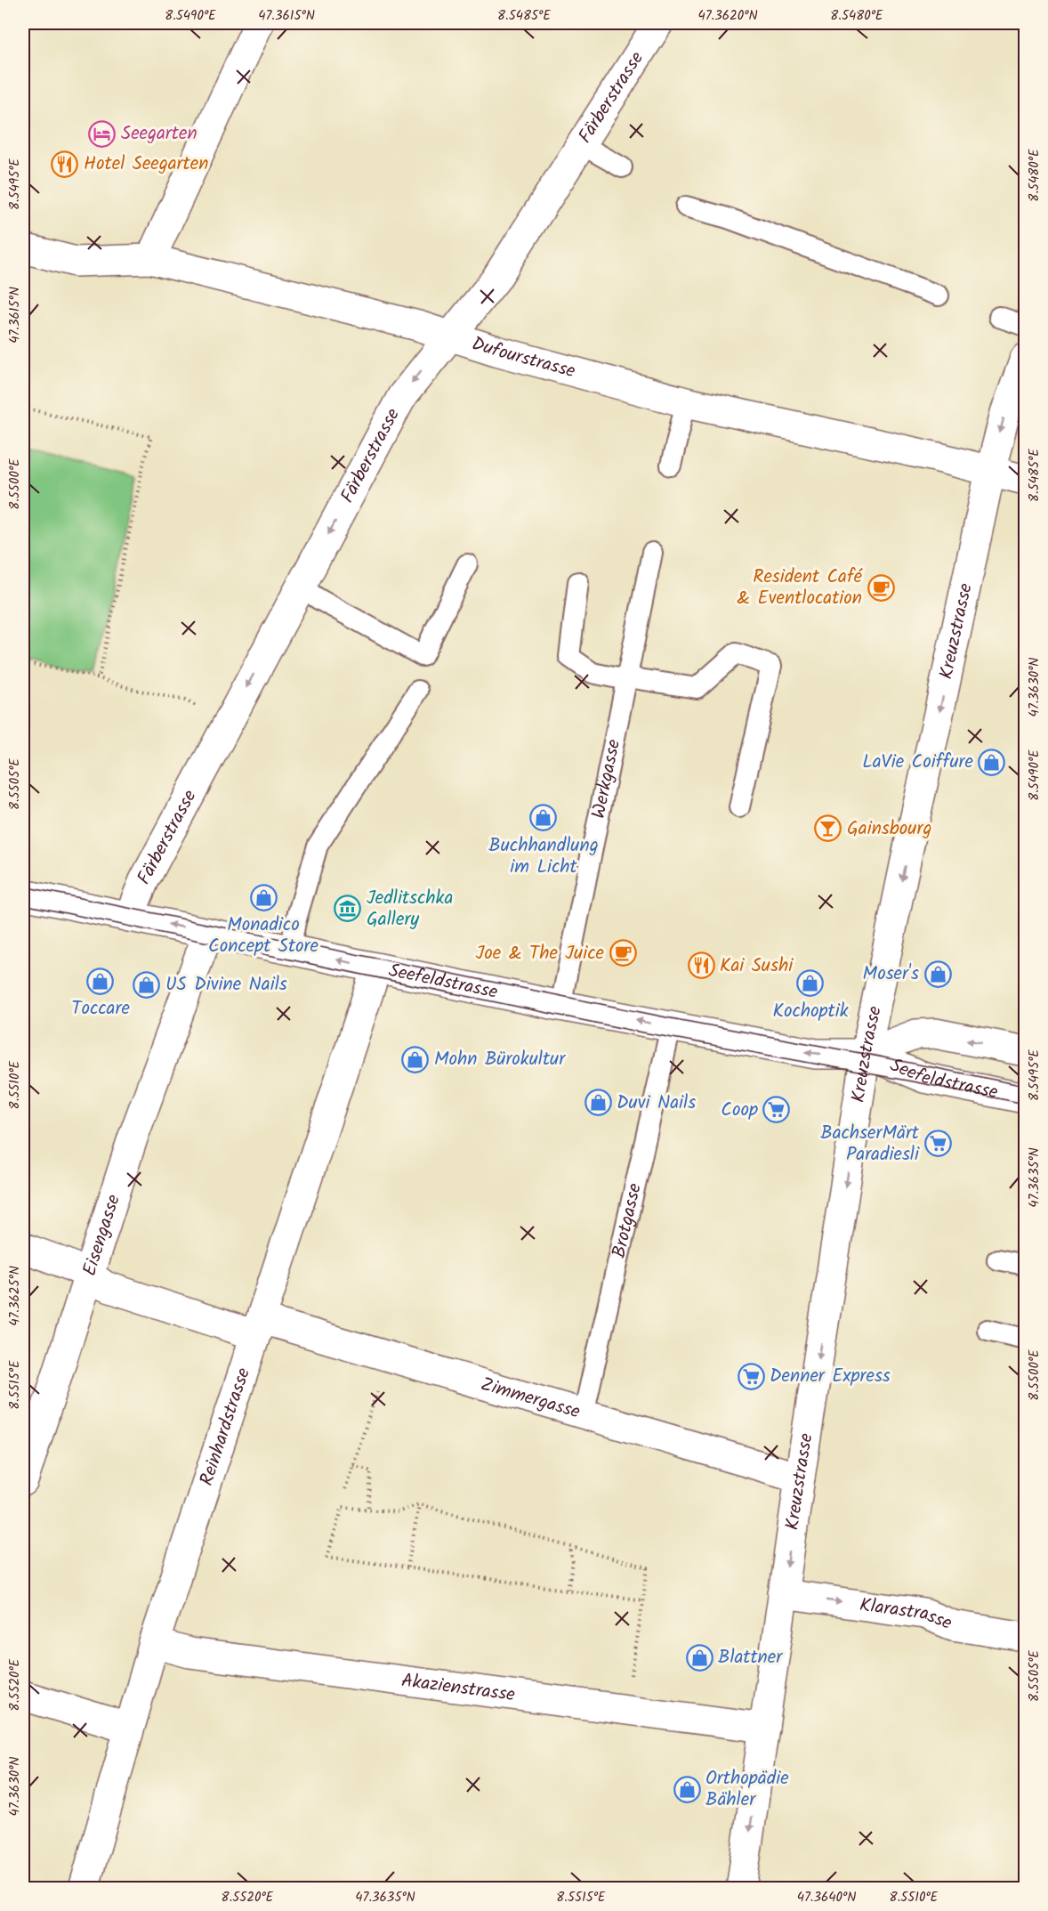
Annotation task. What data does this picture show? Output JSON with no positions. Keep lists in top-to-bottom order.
{
  "streets": {
    "street": [
      "Färberstrasse",
      "Dufourstrasse",
      "Kreuzstrasse",
      "Seefeldstrasse",
      "Eisengasse",
      "Zimmergasse",
      "Reinhardstrasse",
      "Klarastrasse",
      "Akazienstrasse"
    ],
    "lane": ["Werkgasse", "Brotgasse"]
  },
  "crossings": [
    ["Färberstrasse", "Dufourstrasse"],
    ["Färberstrasse", "Seefeldstrasse"],
    ["Dufourstrasse", "Kreuzstrasse"],
    ["Kreuzstrasse", "Seefeldstrasse"],
    ["Kreuzstrasse", "Zimmergasse"],
    ["Kreuzstrasse", "Klarastrasse"],
    ["Kreuzstrasse", "Akazienstrasse"],
    ["Werkgasse", "Seefeldstrasse"],
    ["Seefeldstrasse", "Brotgasse"],
    ["Seefeldstrasse", "Eisengasse"],
    ["Seefeldstrasse", "Reinhardstrasse"],
    ["Brotgasse", "Zimmergasse"],
    ["Eisengasse", "Zimmergasse"],
    ["Zimmergasse", "Reinhardstrasse"],
    ["Reinhardstrasse", "Akazienstrasse"]
  ],
  "one_way": [
    "Färberstrasse",
    "Kreuzstrasse",
    "Seefeldstrasse",
    "Klarastrasse"
  ],
  "places": {
    "hotel": ["Seegarten"],
    "restaurant": ["Hotel Seegarten", "Kai Sushi"],
    "cafe": ["Resident Café & Eventlocation", "Joe & The Juice"],
    "shop": [
      "LaVie Coiffure",
      "Buchhandlung im Licht",
      "Monadico Concept Store",
      "Moser's",
      "Toccare",
      "Kochoptik",
      "US Divine Nails",
      "Mohn Bürokultur",
      "Duvi Nails",
      "Blattner",
      "Orthopädie Bähler"
    ],
    "bar": ["Gainsbourg"],
    "museum": ["Jedlitschka Gallery"],
    "supermarket": ["Coop", "BachserMärt Paradiesli", "Denner Express"]
  },
  "coordinates": [
    "8.5490°E",
    "47.3615°N",
    "8.5485°E",
    "47.3620°N",
    "8.5480°E",
    "8.5495°E",
    "8.5500°E",
    "47.3630°N",
    "8.5505°E",
    "8.5510°E",
    "47.3635°N",
    "47.3625°N",
    "8.5515°E",
    "8.5520°E",
    "47.3640°N"
  ]
}
